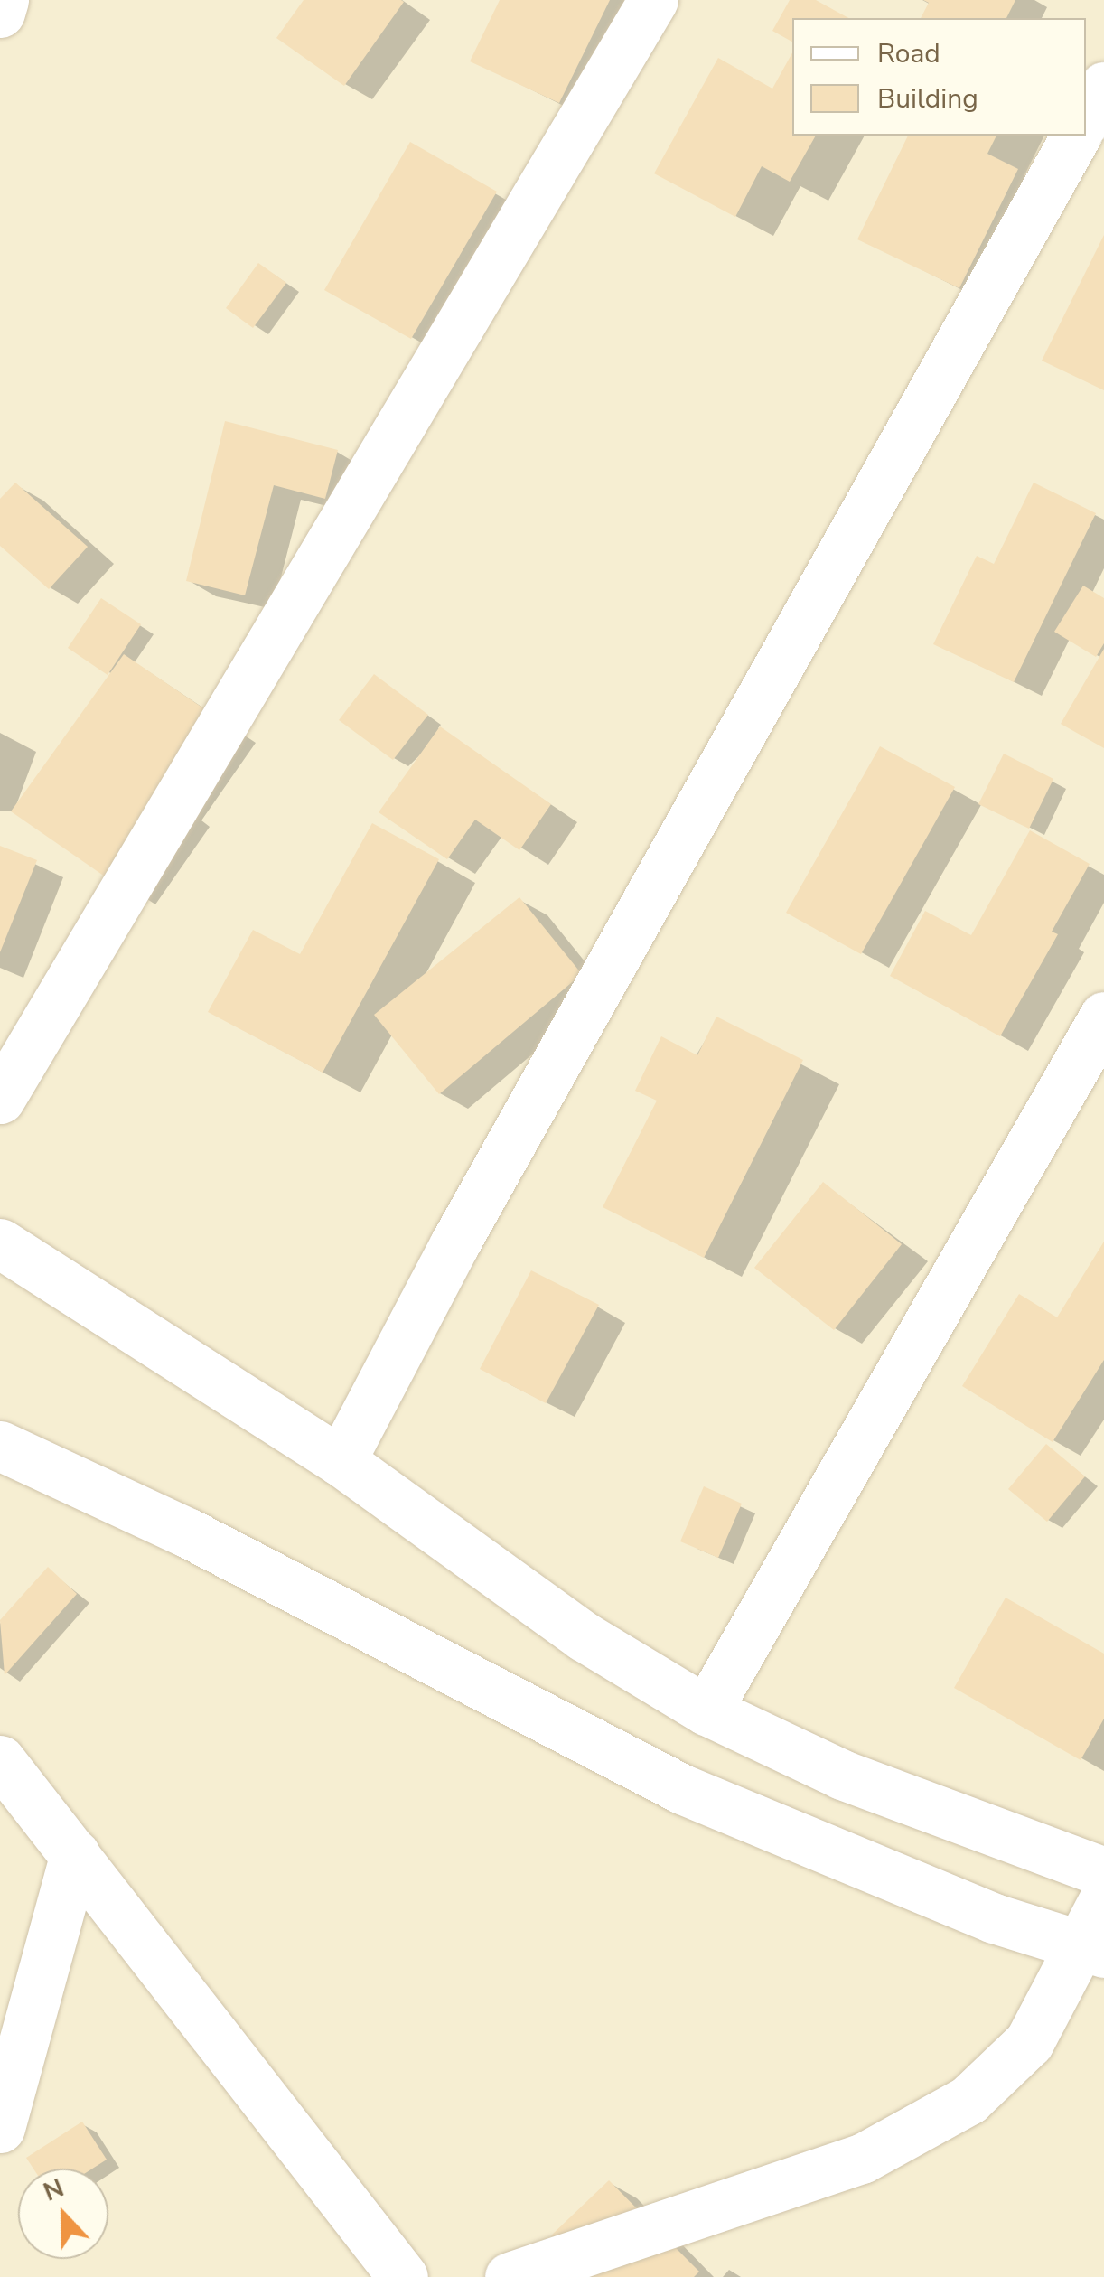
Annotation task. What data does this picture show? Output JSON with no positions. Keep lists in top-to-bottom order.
{
  "legend": ["Road", "Building"],
  "north": "top"
}
